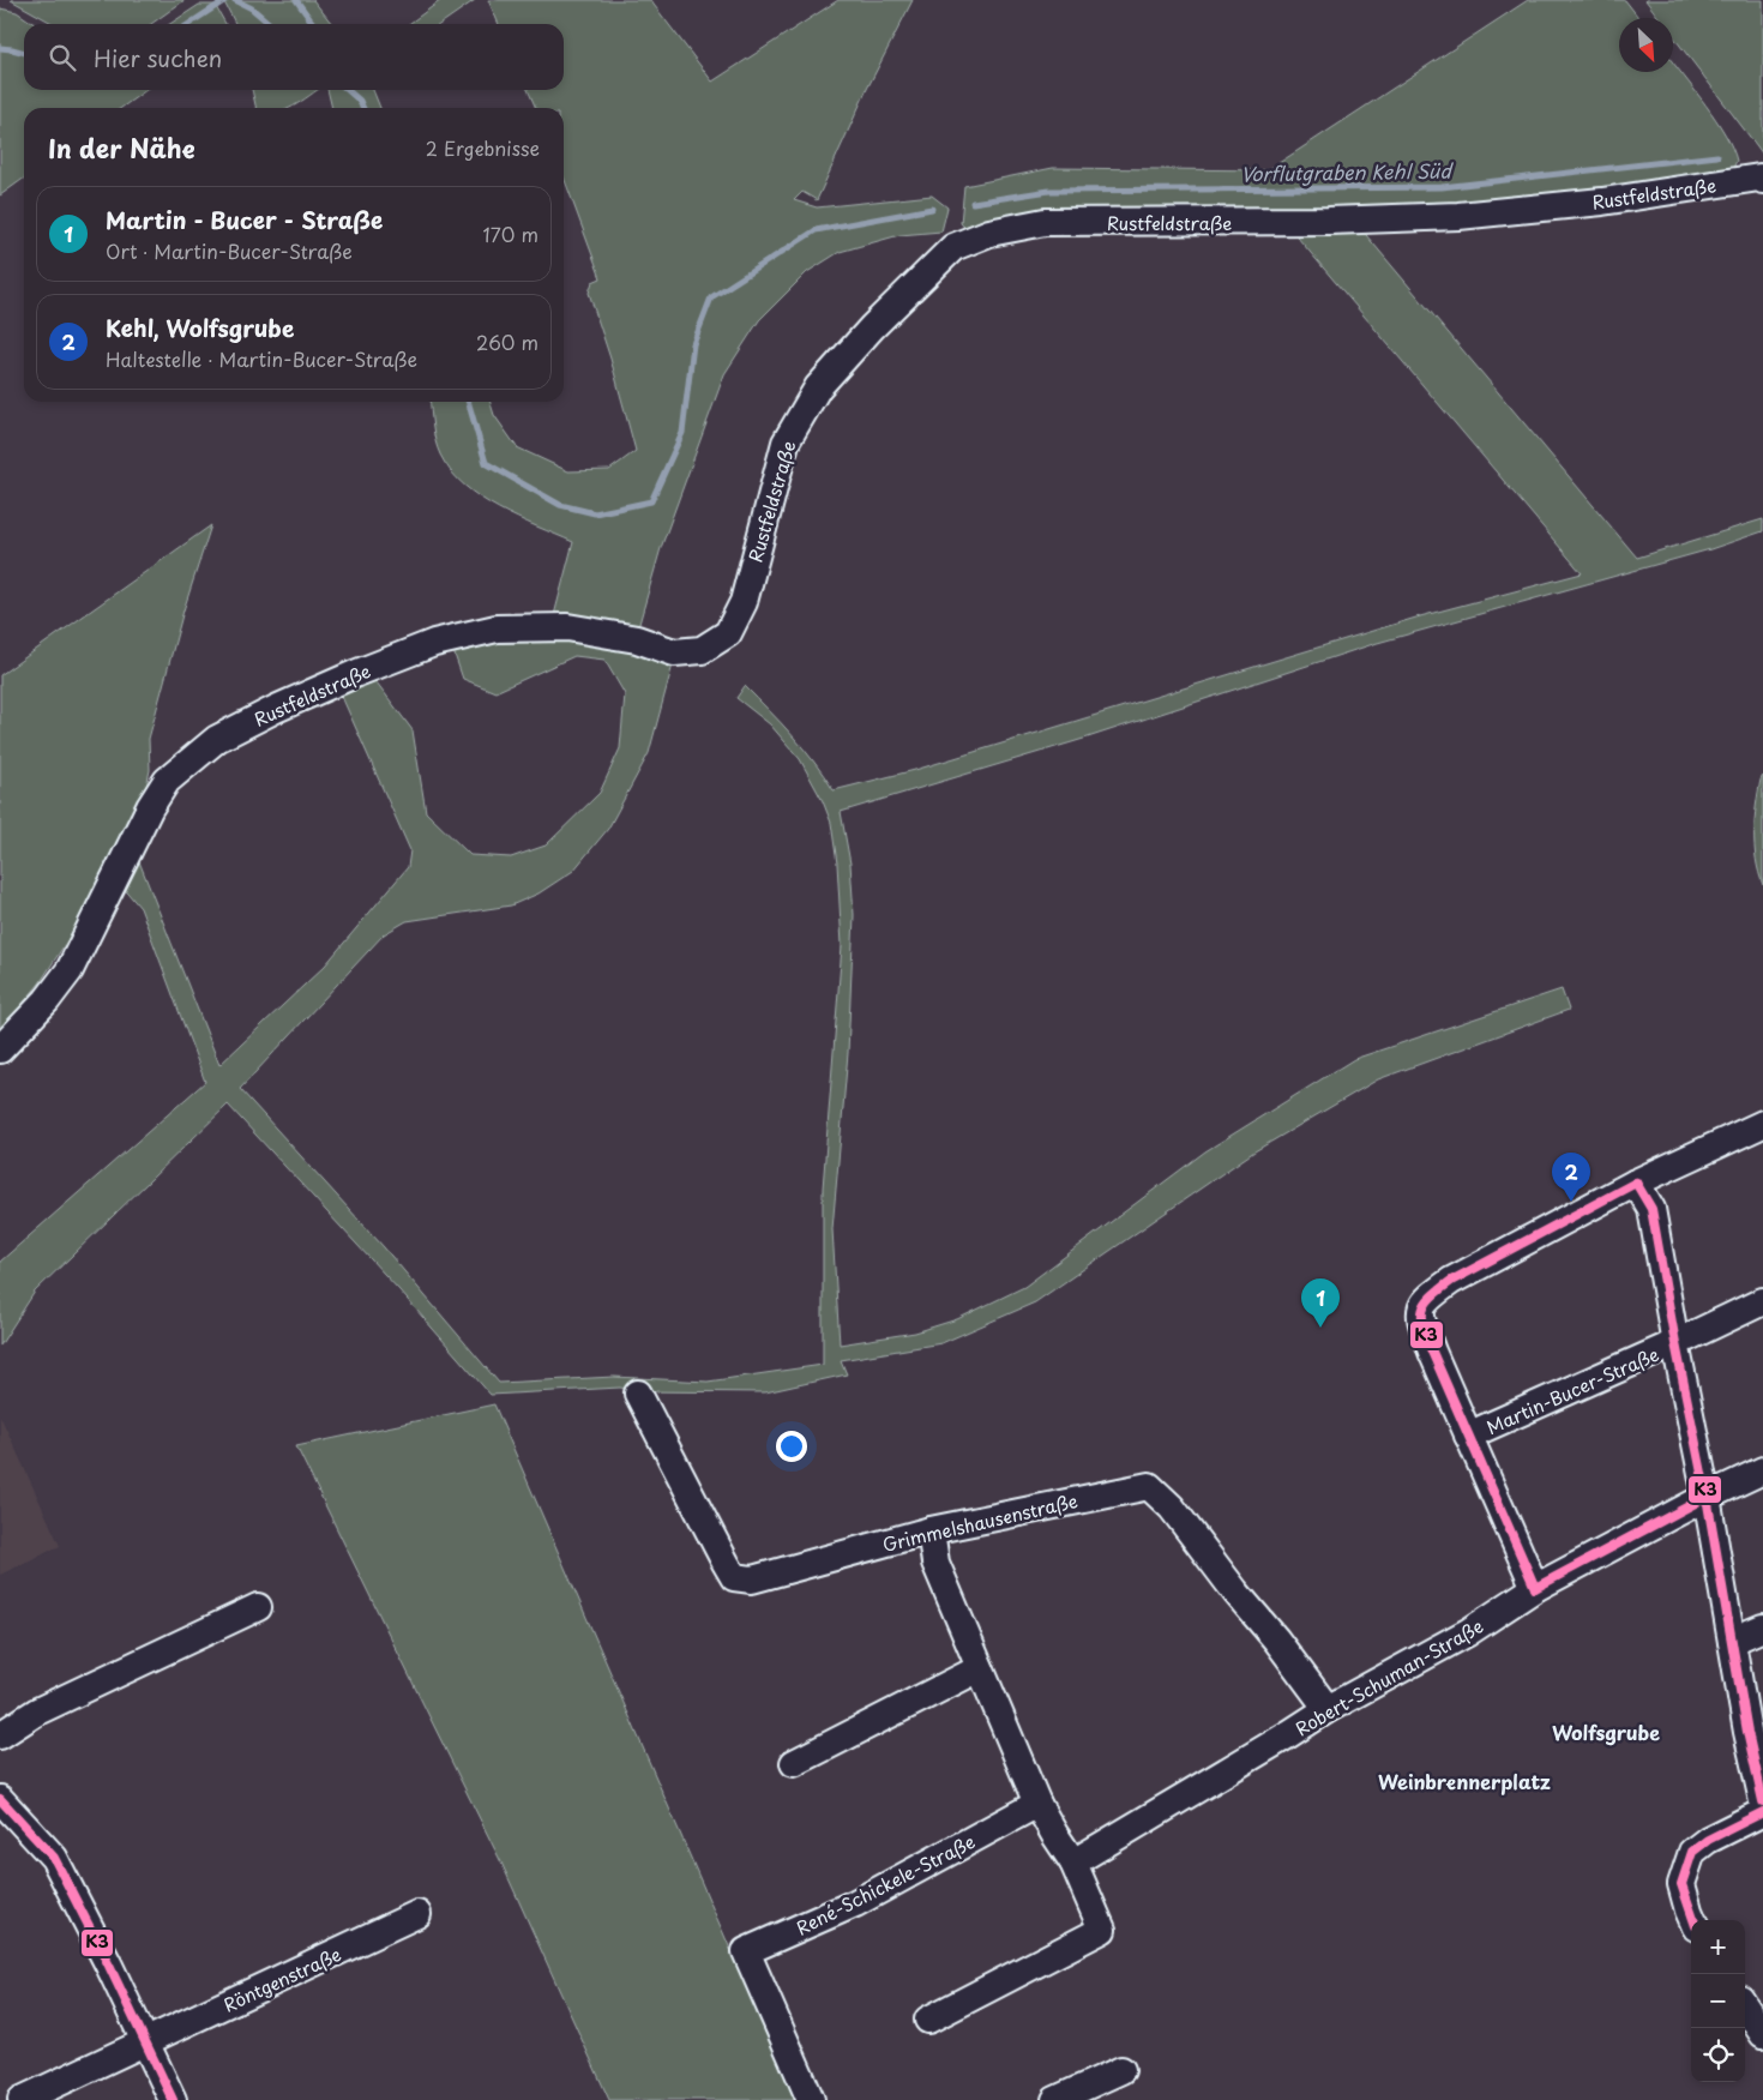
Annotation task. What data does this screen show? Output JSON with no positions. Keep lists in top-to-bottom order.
{
  "streets": {
    "street": [
      "Rustfeldstraße",
      "Martin-Bucer-Straße",
      "Grimmelshausenstraße",
      "Robert-Schuman-Straße",
      "René-Schickele-Straße",
      "Röntgenstraße"
    ]
  },
  "crossings": [
    ["Martin-Bucer-Straße", "Robert-Schuman-Straße"],
    ["Grimmelshausenstraße", "Robert-Schuman-Straße"]
  ],
  "districts": ["Wolfsgrube", "Weinbrennerplatz"],
  "water": ["Vorflutgraben Kehl Süd"],
  "lines": ["transit line K3"],
  "north": "bottom right",
  "page": {
    "search": "Hier suchen",
    "heading": ["In der Nähe", "2 Ergebnisse"],
    "list": [
      {
        "mark": "1",
        "name": "Martin - Bucer - Straße",
        "note": "Ort · Martin-Bucer-Straße",
        "value": "170 m"
      },
      {
        "mark": "2",
        "name": "Kehl, Wolfsgrube",
        "note": "Haltestelle · Martin-Bucer-Straße",
        "value": "260 m"
      }
    ],
    "pins": ["2", "1"],
    "map_buttons": ["+", "−"]
  }
}
